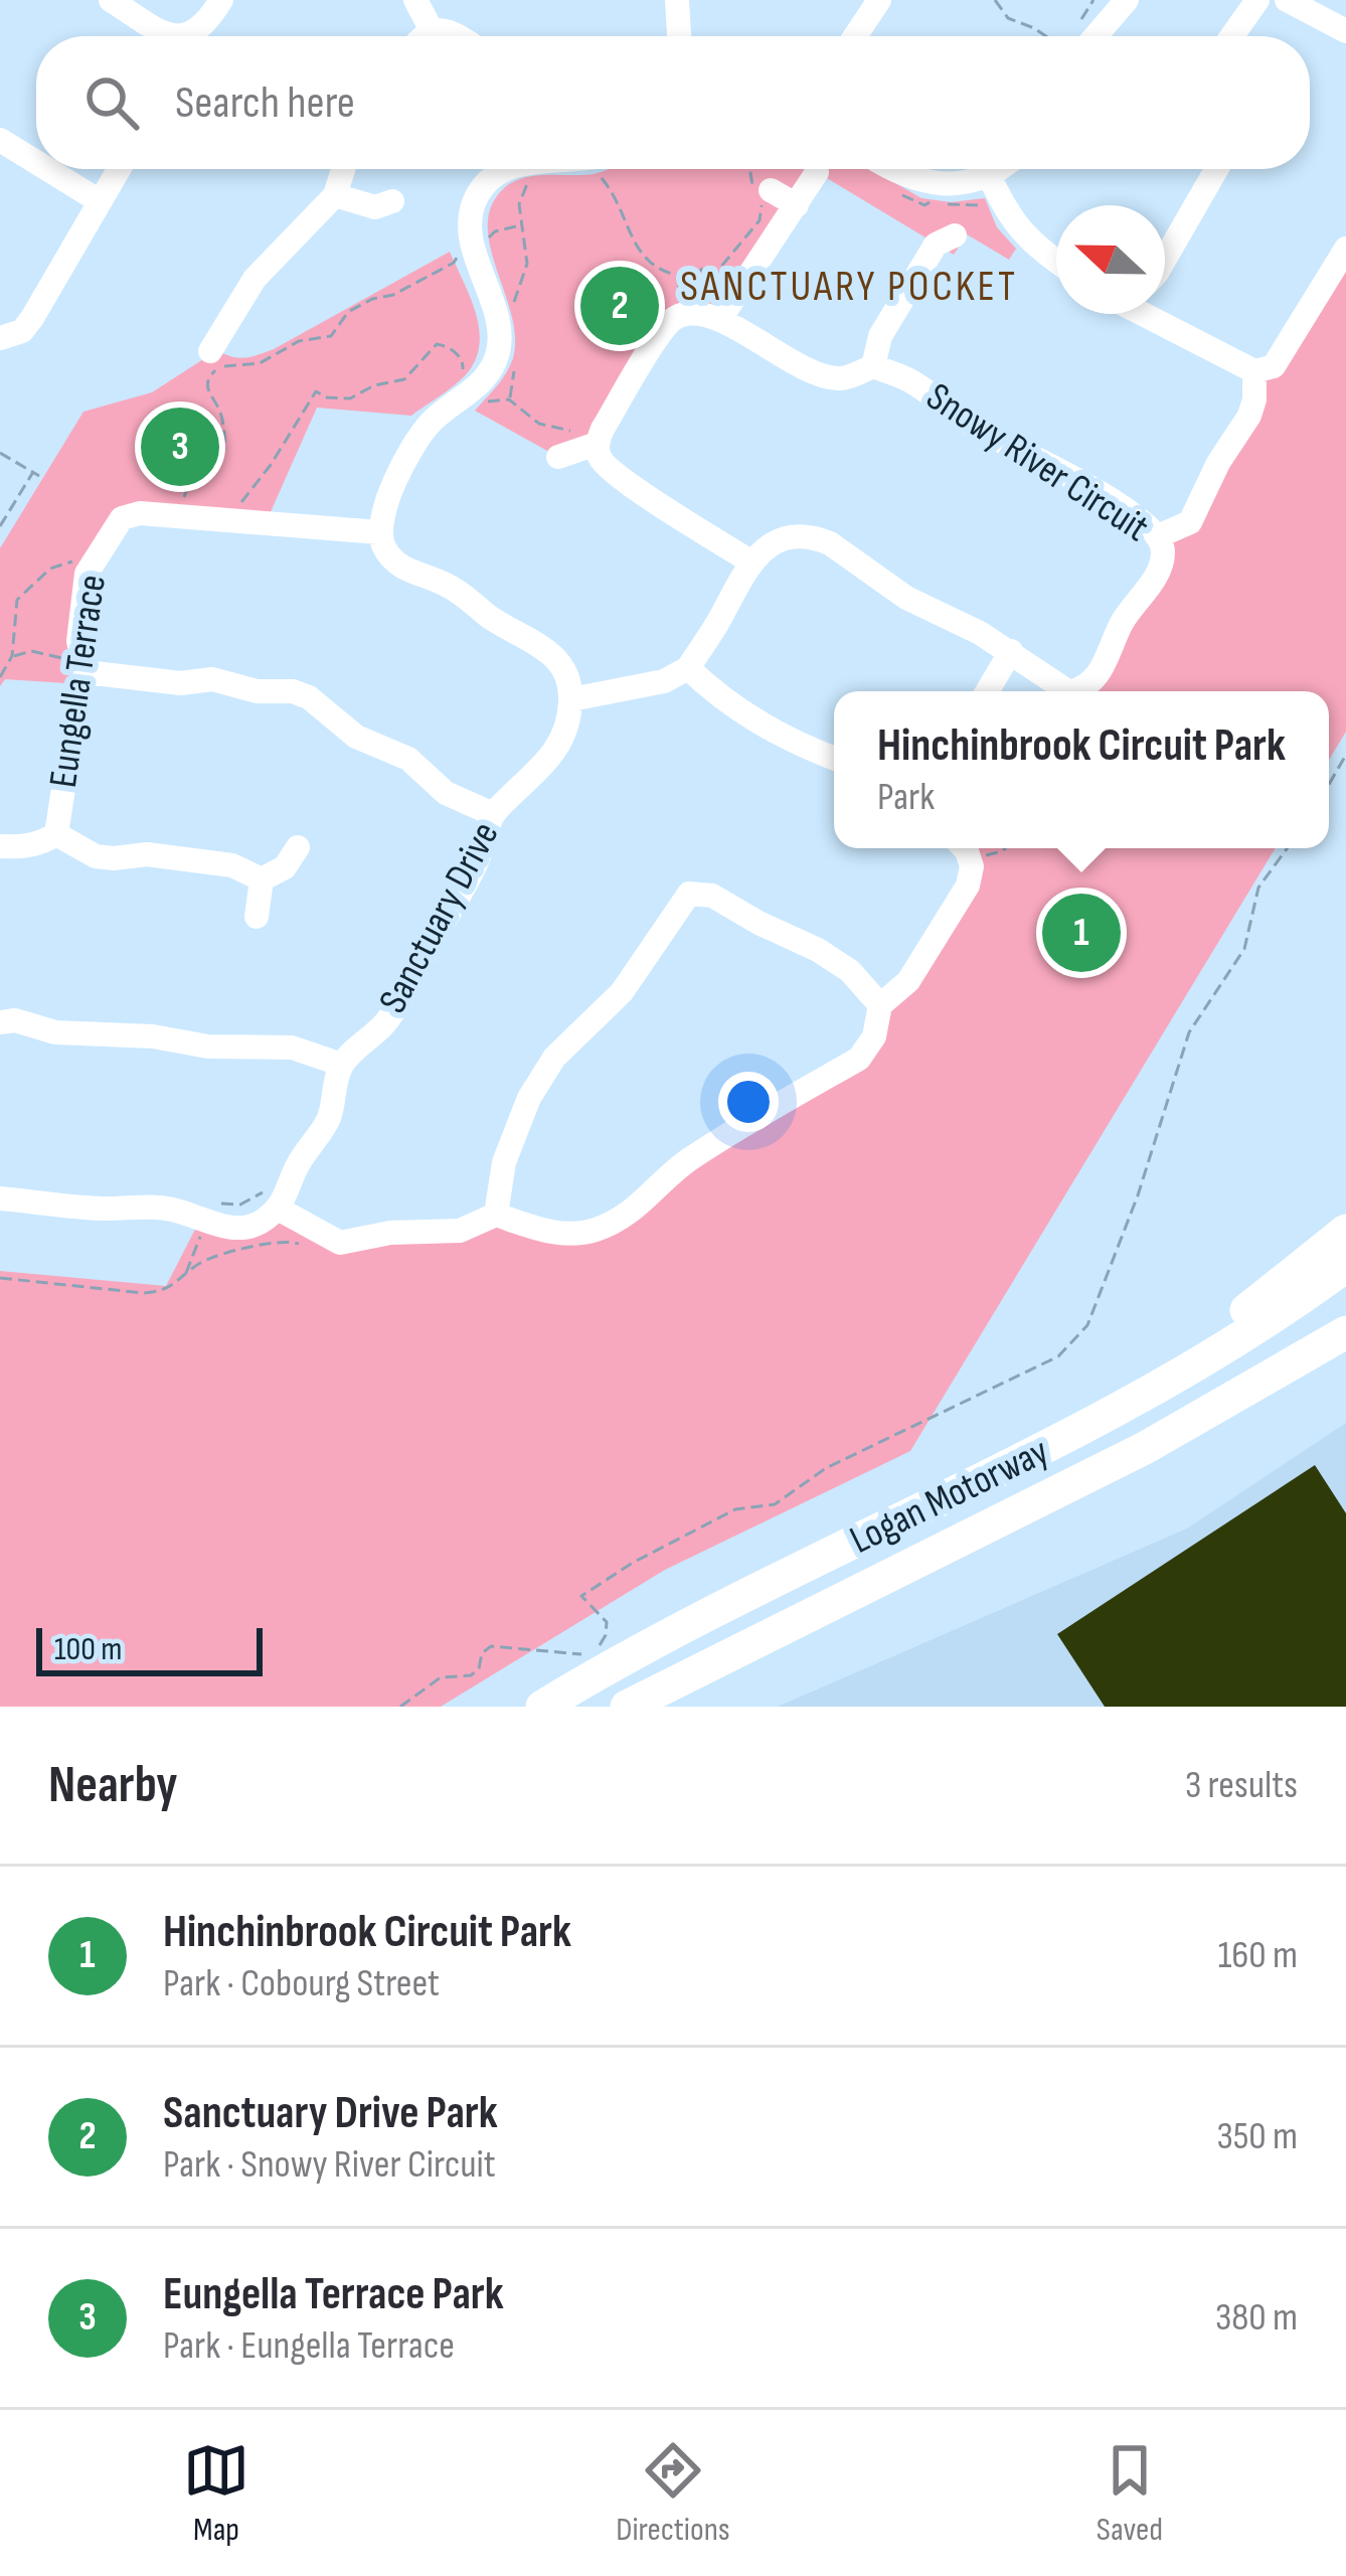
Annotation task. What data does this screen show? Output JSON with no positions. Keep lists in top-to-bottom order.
{
  "streets": {
    "highway": ["Logan Motorway"],
    "street": ["Snowy River Circuit", "Eungella Terrace", "Sanctuary Drive"]
  },
  "districts": ["SANCTUARY POCKET"],
  "scale_bar": "100 m",
  "north": "left",
  "page": {
    "search": "Search here",
    "pins": ["2", "3", "1"],
    "popup": ["Hinchinbrook Circuit Park", "Park"],
    "scale": "100 m",
    "heading": ["Nearby", "3 results"],
    "list": [
      {
        "mark": "1",
        "name": "Hinchinbrook Circuit Park",
        "note": "Park · Cobourg Street",
        "value": "160 m"
      },
      {
        "mark": "2",
        "name": "Sanctuary Drive Park",
        "note": "Park · Snowy River Circuit",
        "value": "350 m"
      },
      {
        "mark": "3",
        "name": "Eungella Terrace Park",
        "note": "Park · Eungella Terrace",
        "value": "380 m"
      }
    ],
    "nav": ["Map", "Directions", "Saved"]
  }
}
